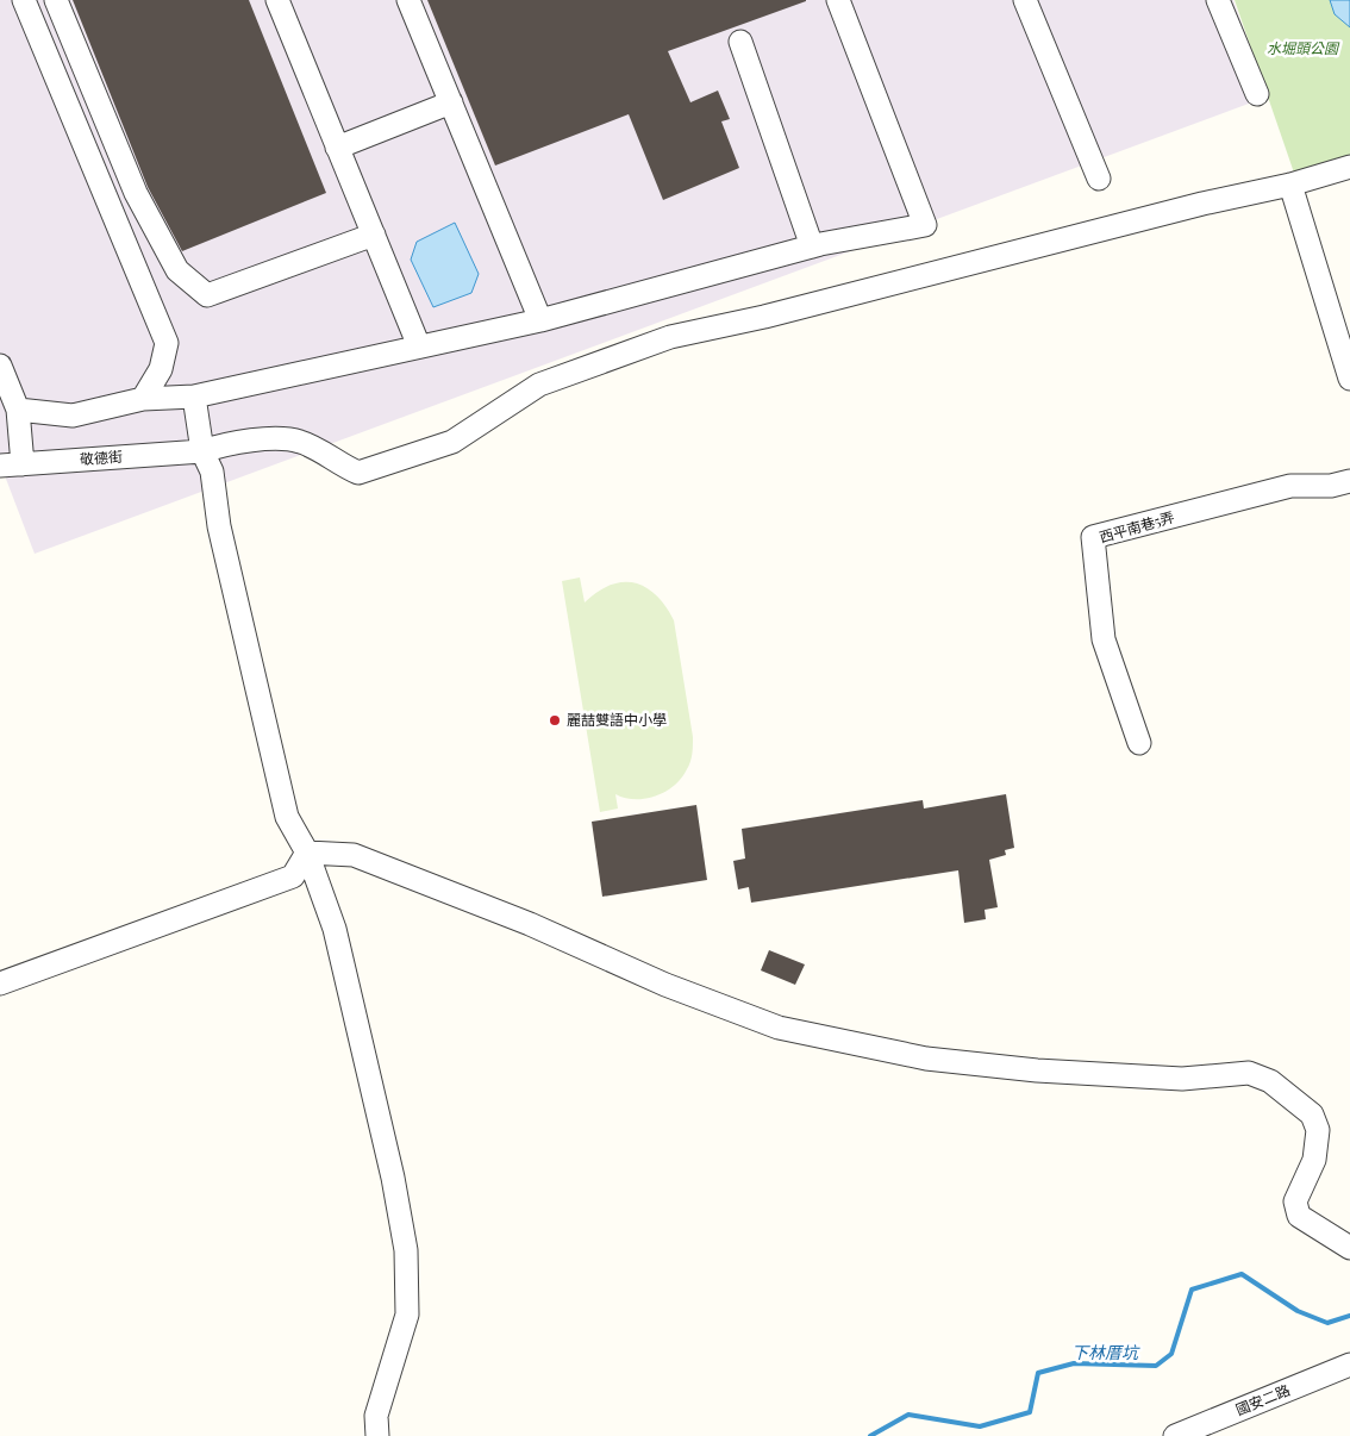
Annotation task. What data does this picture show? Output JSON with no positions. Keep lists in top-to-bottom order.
{
  "streets": {
    "street": ["敬德街", "西平南巷5弄", "國安二路"]
  },
  "water": ["下林厝坑"],
  "parks": ["水堀頭公園"],
  "places": ["麗喆雙語中小學"]
}
